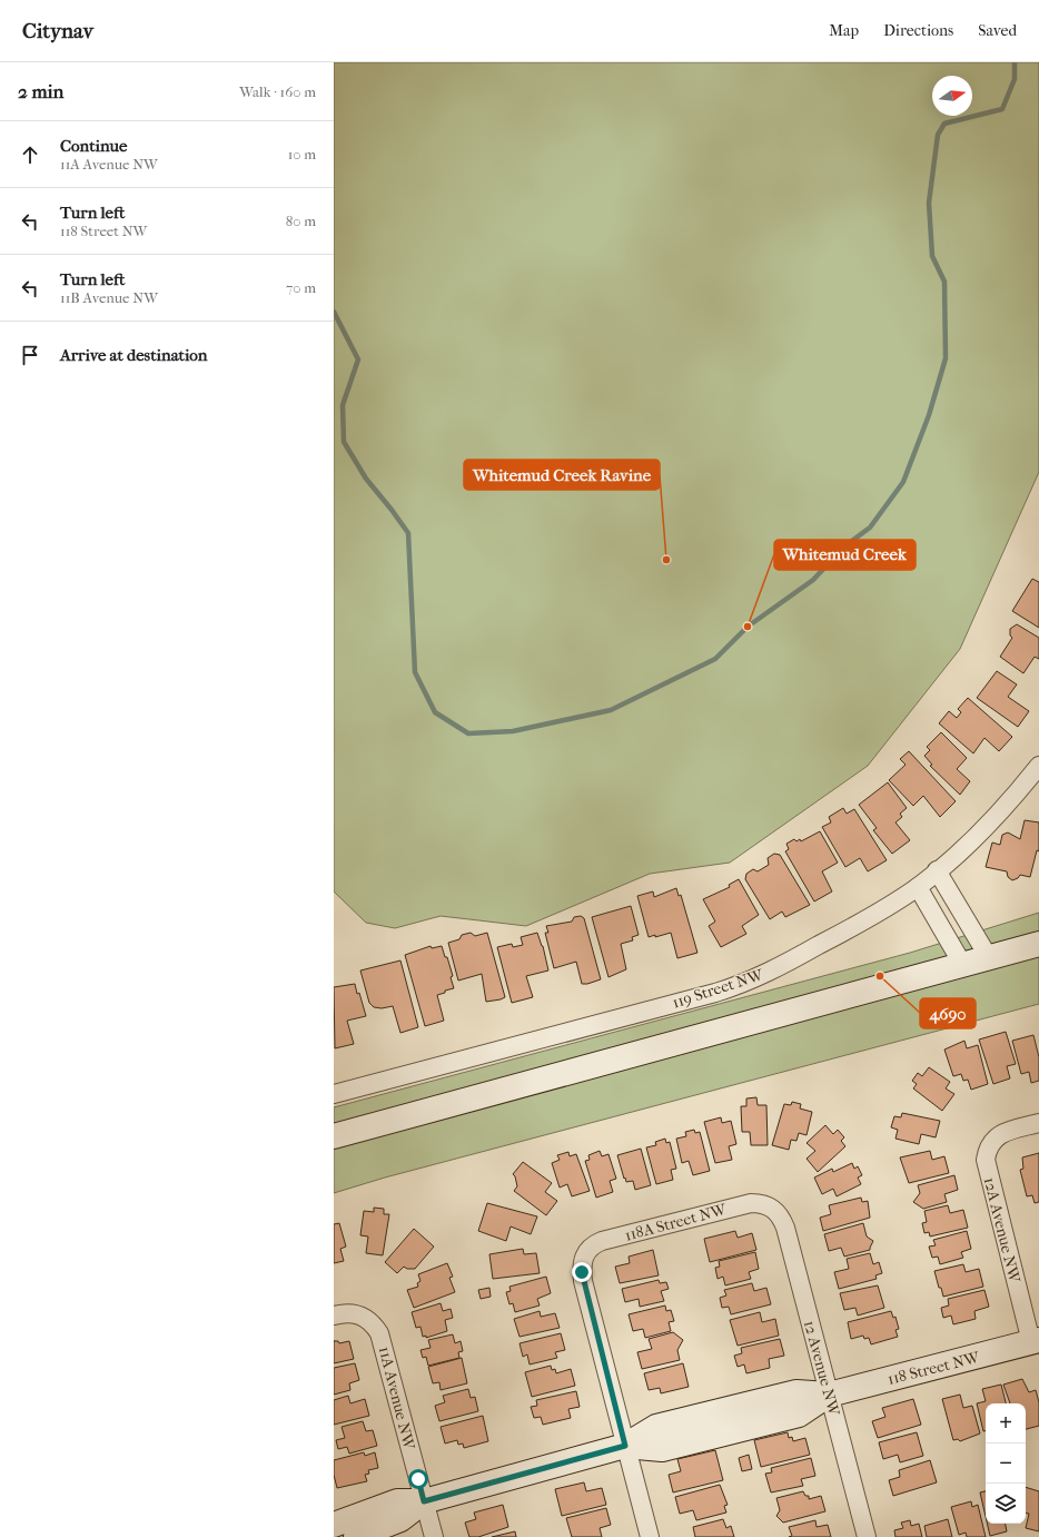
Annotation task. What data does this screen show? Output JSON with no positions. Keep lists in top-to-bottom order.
{
  "streets": {
    "street": [
      "119 Street NW",
      "118A Street NW",
      "12A Avenue NW",
      "12 Avenue NW",
      "118 Street NW",
      "11A Avenue NW"
    ]
  },
  "crossings": [
    ["118A Street NW", "12 Avenue NW"],
    ["118A Street NW", "118 Street NW"],
    ["12A Avenue NW", "118 Street NW"],
    ["12 Avenue NW", "118 Street NW"],
    ["118 Street NW", "11A Avenue NW"]
  ],
  "places": ["Whitemud Creek Ravine", "Whitemud Creek", "4690"],
  "north": "right",
  "page": {
    "header": "Citynav",
    "nav": ["Map", "Directions", "Saved"],
    "heading": ["2 min", "Walk · 160 m"],
    "list": [
      ["Continue", "11A Avenue NW", "10 m"],
      ["Turn left", "118 Street NW", "80 m"],
      ["Turn left", "11B Avenue NW", "70 m"],
      "Arrive at destination"
    ],
    "map_buttons": ["+", "−"]
  }
}
